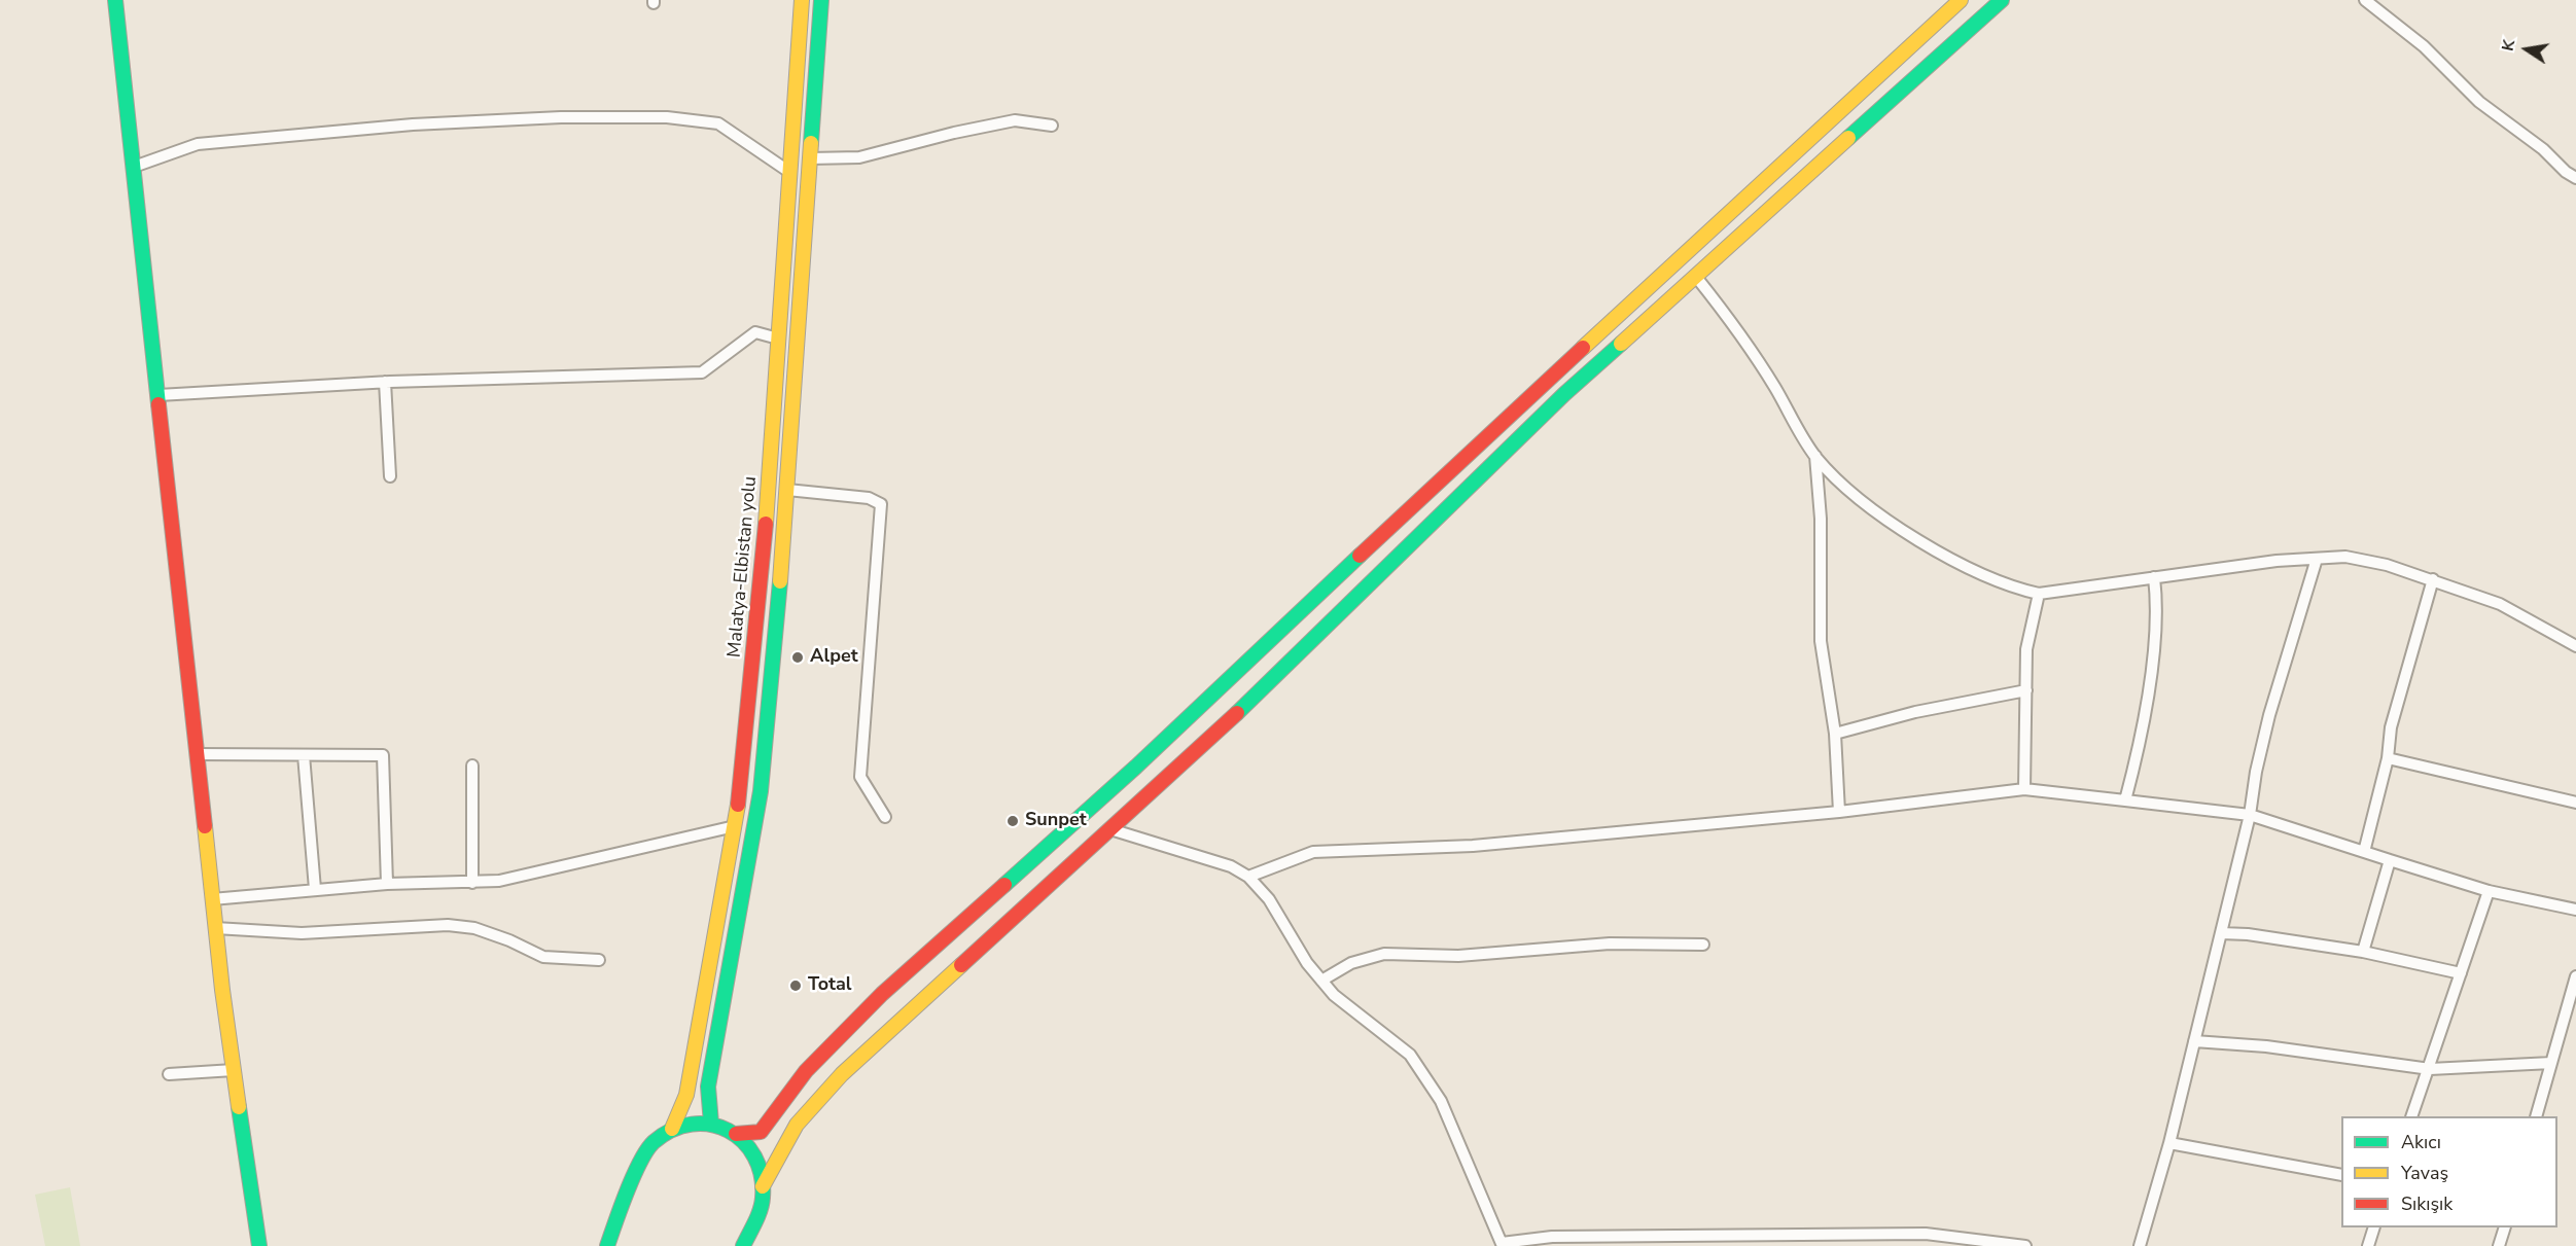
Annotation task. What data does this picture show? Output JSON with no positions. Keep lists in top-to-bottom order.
{
  "streets": {
    "main road": ["Malatya-Elbistan yolu"]
  },
  "places": ["Alpet", "Sunpet", "Total"],
  "legend": ["Akıcı", "Yavaş", "Sıkışık"],
  "north": "left"
}
